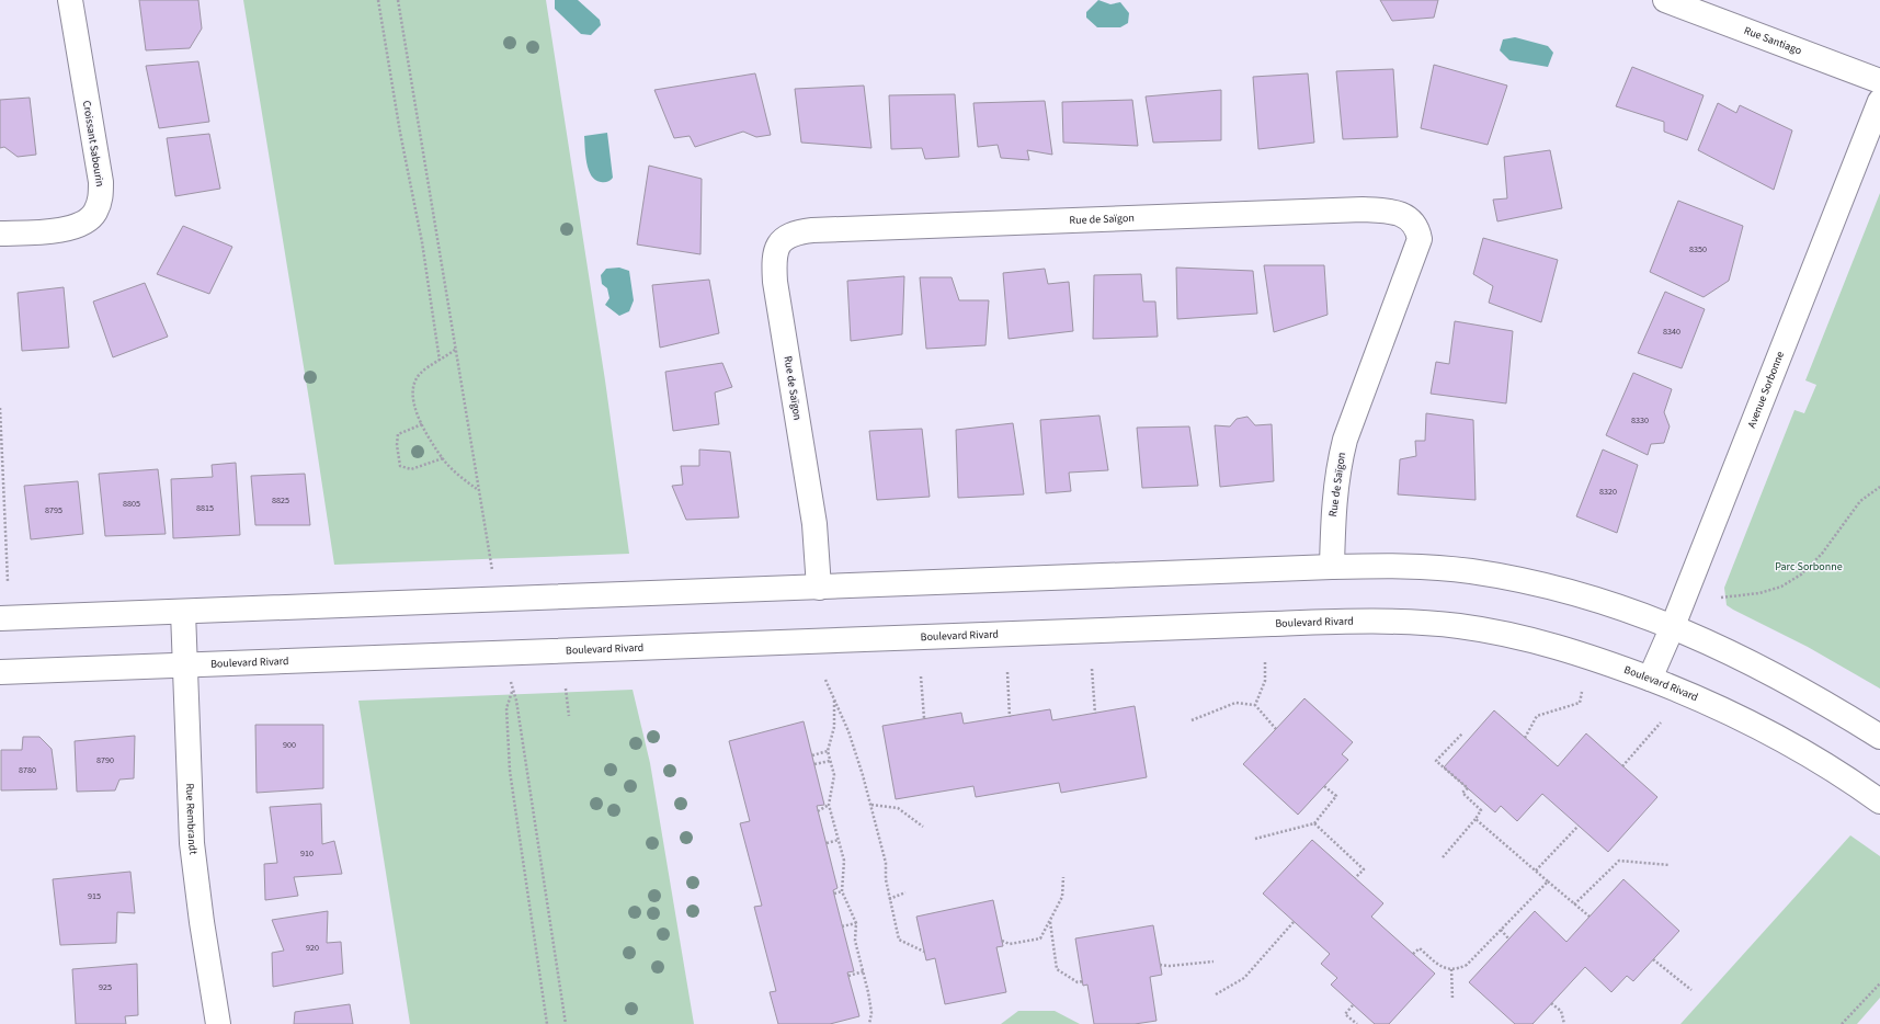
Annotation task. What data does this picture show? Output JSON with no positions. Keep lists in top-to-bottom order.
{
  "streets": {
    "street": [
      "Rue Santiago",
      "Croissant Sabourin",
      "Rue de Saïgon",
      "Avenue Sorbonne",
      "Boulevard Rivard",
      "Rue Rembrandt"
    ]
  },
  "crossings": [
    ["Avenue Sorbonne", "Boulevard Rivard"],
    ["Boulevard Rivard", "Rue Rembrandt"]
  ],
  "parks": ["Parc Sorbonne"],
  "house_numbers": [
    "8350",
    "8340",
    "8330",
    "8320",
    "8825",
    "8805",
    "8815",
    "8795",
    "900",
    "8790",
    "8780",
    "910",
    "915",
    "920",
    "925"
  ]
}
